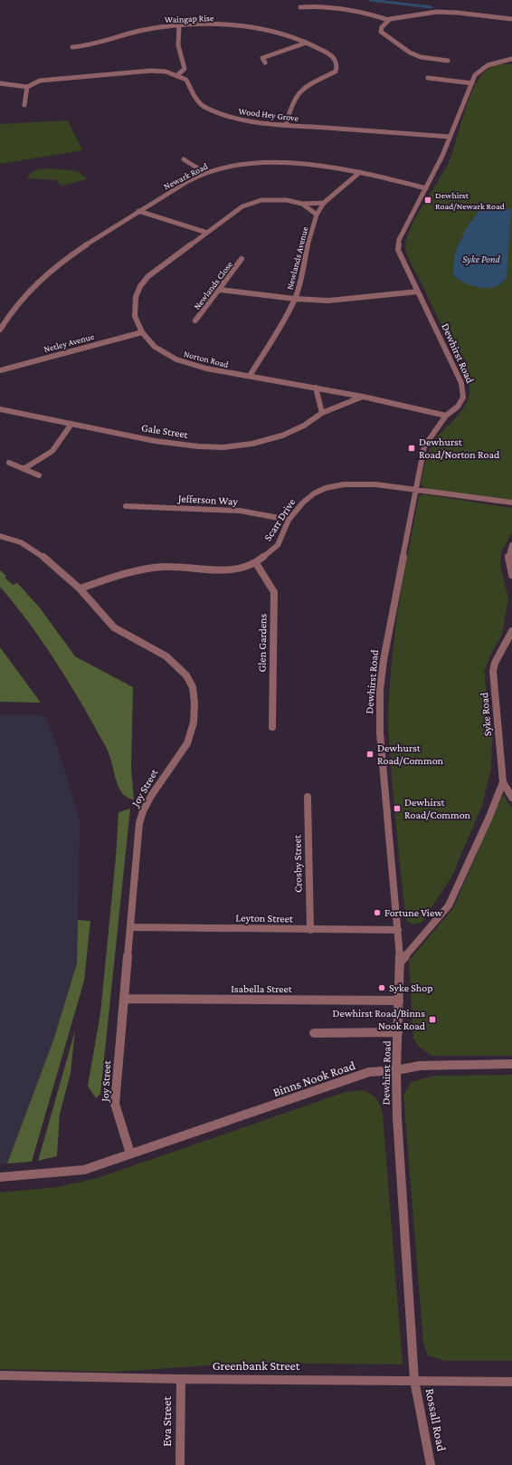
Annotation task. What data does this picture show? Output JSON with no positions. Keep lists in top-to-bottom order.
{
  "streets": {
    "street": [
      "Waingap Rise",
      "Wood Hey Grove",
      "Newark Road",
      "Newlands Avenue",
      "Newlands Close",
      "Netley Avenue",
      "Dewhirst Road",
      "Norton Road",
      "Gale Street",
      "Jefferson Way",
      "Scarr Drive",
      "Glen Gardens",
      "Syke Road",
      "Joy Street",
      "Crosby Street",
      "Leyton Street",
      "Isabella Street",
      "Binns Nook Road",
      "Greenbank Street",
      "Rossall Road",
      "Eva Street"
    ]
  },
  "crossings": [
    ["Waingap Rise", "Wood Hey Grove"],
    ["Wood Hey Grove", "Dewhirst Road"],
    ["Newark Road", "Newlands Avenue"],
    ["Newark Road", "Dewhirst Road"],
    ["Newlands Avenue", "Norton Road"],
    ["Netley Avenue", "Norton Road"],
    ["Dewhirst Road", "Norton Road"],
    ["Dewhirst Road", "Scarr Drive"],
    ["Dewhirst Road", "Leyton Street"],
    ["Dewhirst Road", "Isabella Street"],
    ["Dewhirst Road", "Binns Nook Road"],
    ["Dewhirst Road", "Greenbank Street"],
    ["Dewhirst Road", "Rossall Road"],
    ["Norton Road", "Gale Street"],
    ["Jefferson Way", "Scarr Drive"],
    ["Scarr Drive", "Glen Gardens"],
    ["Scarr Drive", "Joy Street"],
    ["Joy Street", "Leyton Street"],
    ["Joy Street", "Isabella Street"],
    ["Joy Street", "Binns Nook Road"],
    ["Crosby Street", "Leyton Street"],
    ["Greenbank Street", "Rossall Road"],
    ["Greenbank Street", "Eva Street"]
  ],
  "water": ["Syke Pond"],
  "places": {
    "transit": [
      "Dewhirst Road/Newark Road",
      "Dewhurst Road/Norton Road",
      "Dewhurst Road/Common",
      "Dewhirst Road/Common",
      "Dewhirst Road/Binns Nook Road"
    ],
    "other": ["Fortune View", "Syke Shop"]
  }
}
